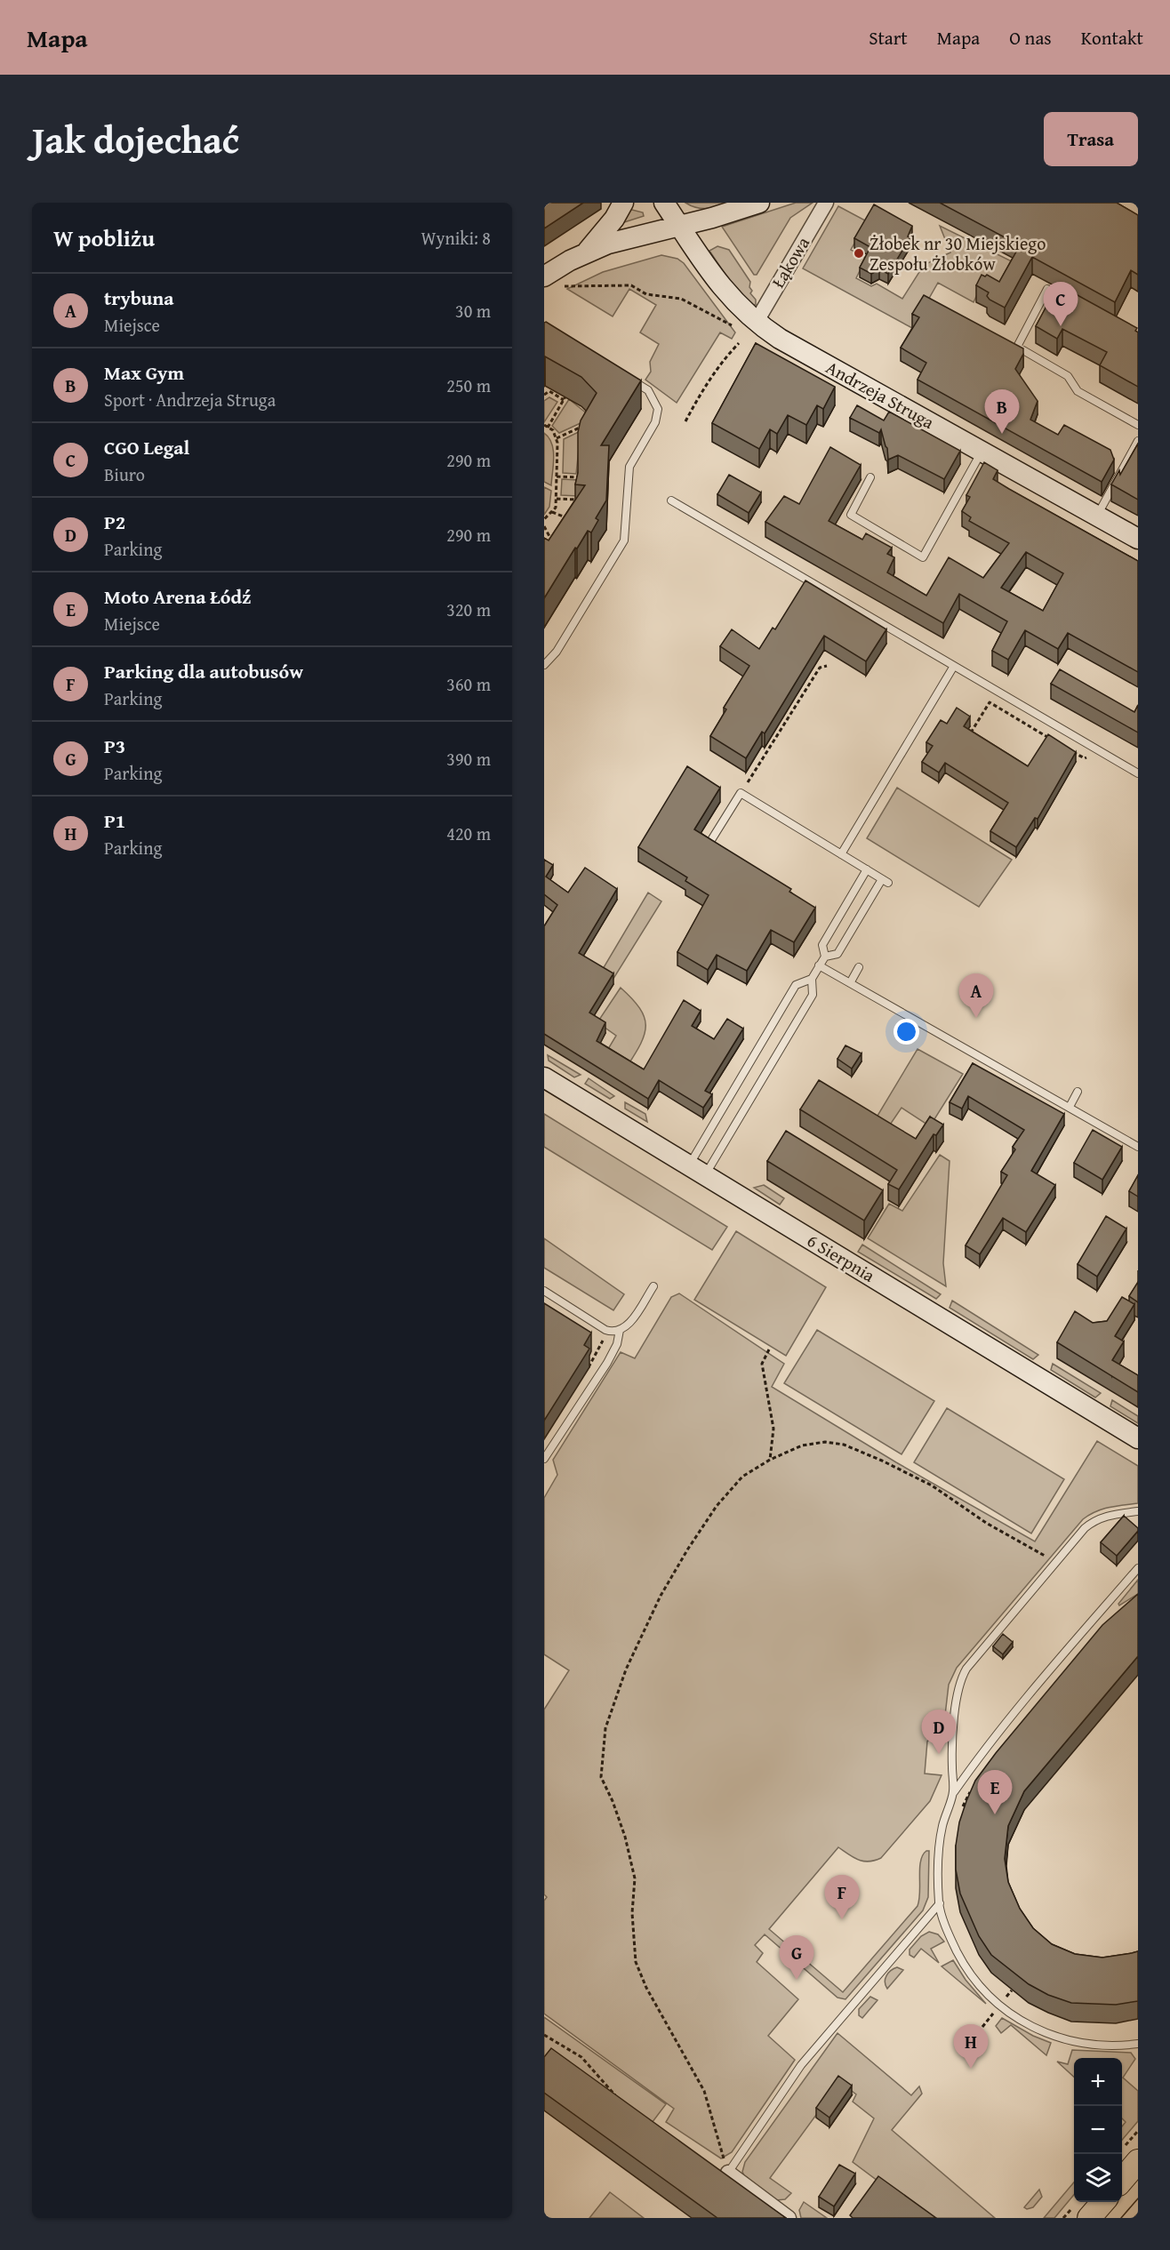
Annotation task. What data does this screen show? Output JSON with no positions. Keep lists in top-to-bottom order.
{
  "streets": {
    "street": ["Łąkowa", "Andrzeja Struga", "6 Sierpnia"]
  },
  "crossings": [
    ["Łąkowa", "Andrzeja Struga"]
  ],
  "places": ["Żłobek nr 30 Miejskiego Zespołu Żłobków"],
  "page": {
    "header": "Mapa",
    "nav": [
      "Start",
      "Mapa",
      "O nas",
      "Kontakt"
    ],
    "title": "Jak dojechać",
    "buttons": "Trasa",
    "heading": ["W pobliżu", "Wyniki: 8"],
    "list": [
      {
        "mark": "A",
        "name": "trybuna",
        "note": "Miejsce",
        "value": "30 m"
      },
      {
        "mark": "B",
        "name": "Max Gym",
        "note": "Sport · Andrzeja Struga",
        "value": "250 m"
      },
      {
        "mark": "C",
        "name": "CGO Legal",
        "note": "Biuro",
        "value": "290 m"
      },
      {
        "mark": "D",
        "name": "P2",
        "note": "Parking",
        "value": "290 m"
      },
      {
        "mark": "E",
        "name": "Moto Arena Łódź",
        "note": "Miejsce",
        "value": "320 m"
      },
      {
        "mark": "F",
        "name": "Parking dla autobusów",
        "note": "Parking",
        "value": "360 m"
      },
      {
        "mark": "G",
        "name": "P3",
        "note": "Parking",
        "value": "390 m"
      },
      {
        "mark": "H",
        "name": "P1",
        "note": "Parking",
        "value": "420 m"
      }
    ],
    "pins": [
      "C",
      "B",
      "A",
      "D",
      "E",
      "F",
      "G",
      "H"
    ],
    "map_buttons": ["+", "−"]
  }
}
